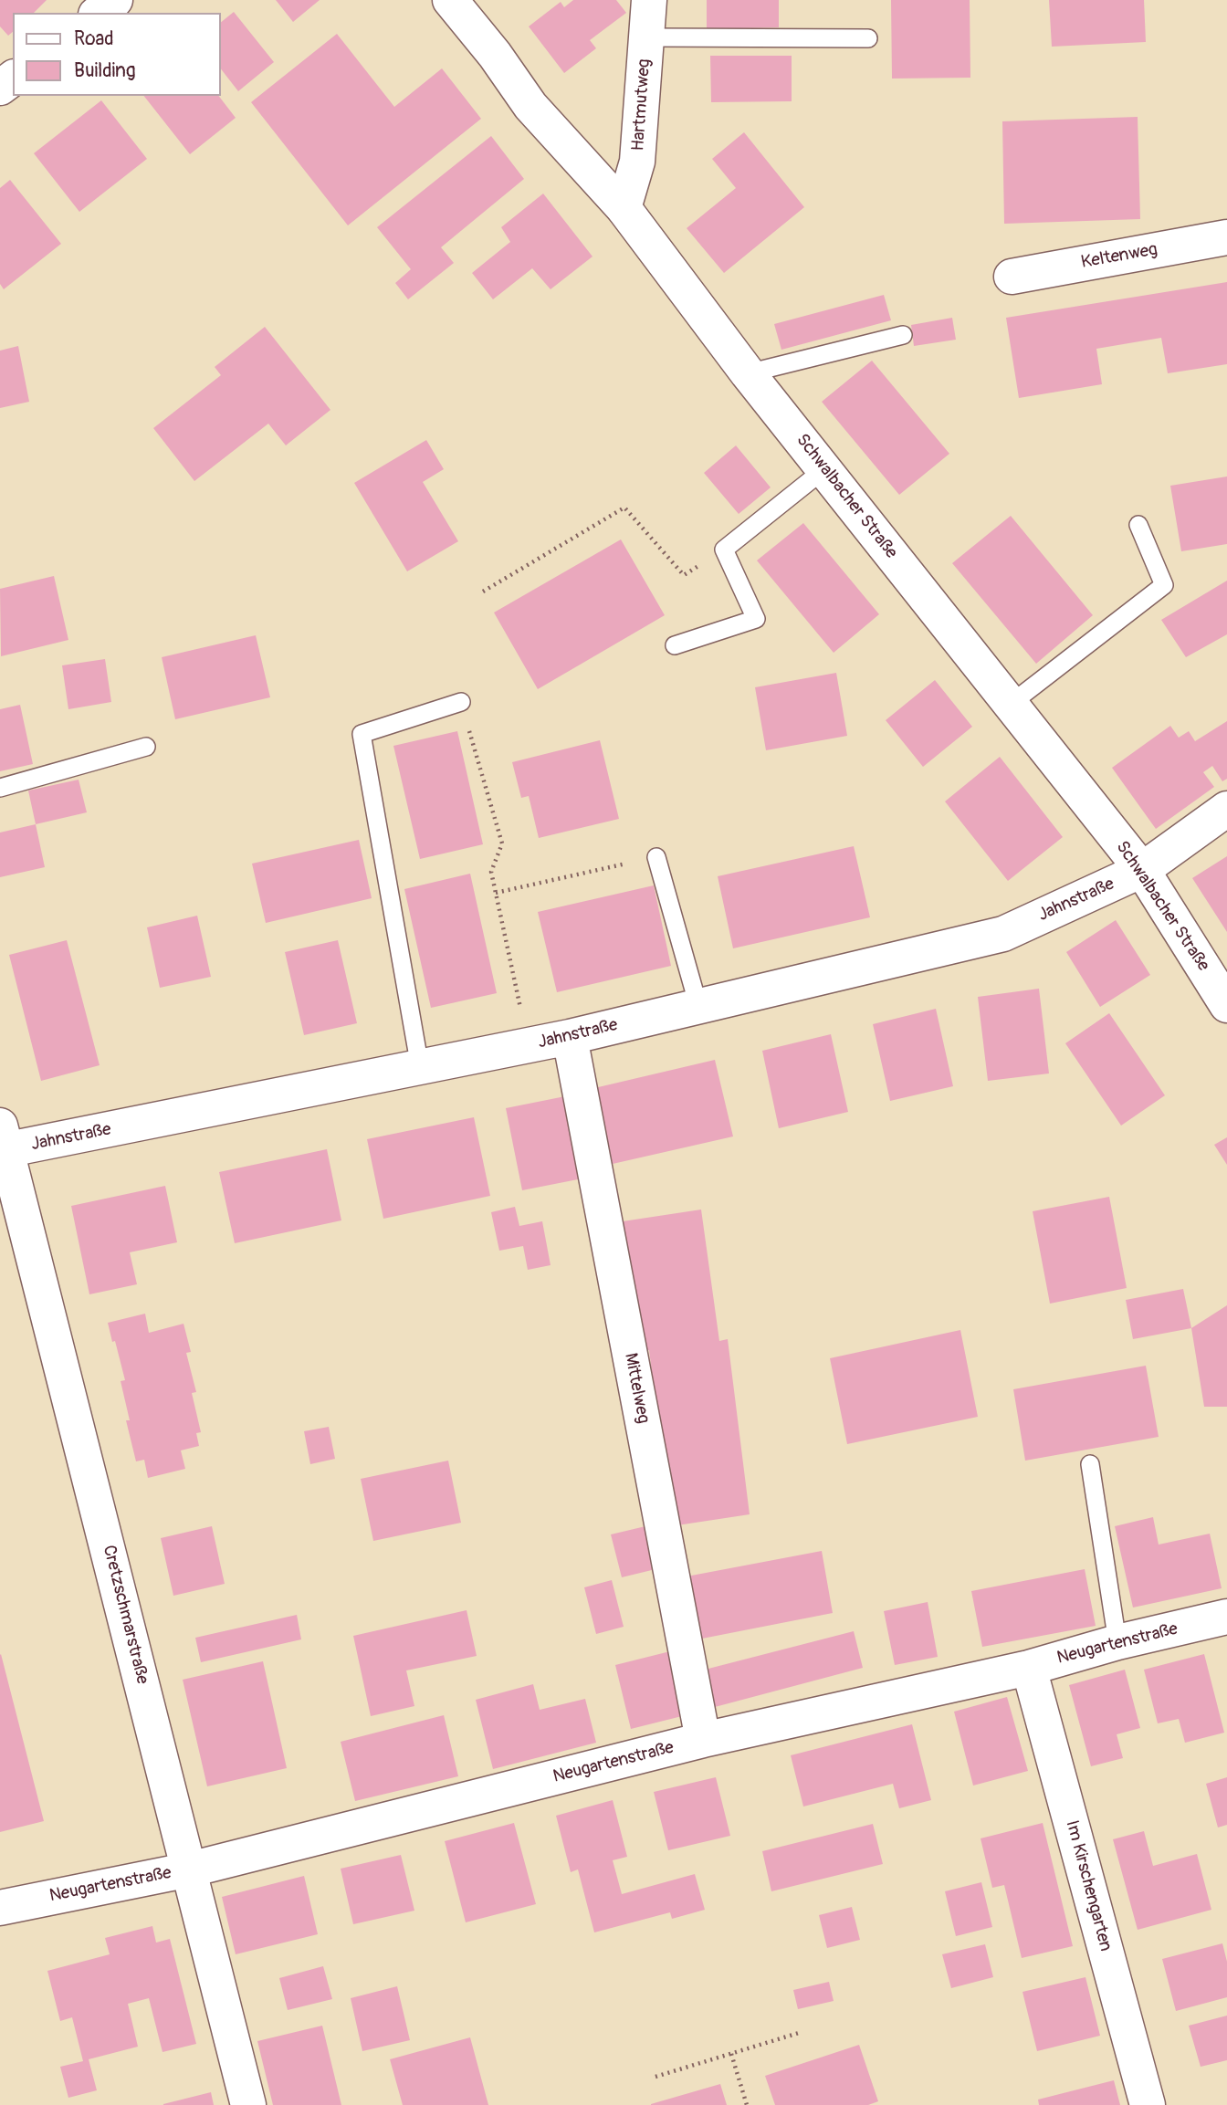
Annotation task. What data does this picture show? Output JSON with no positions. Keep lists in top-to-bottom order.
{
  "streets": {
    "street": [
      "Hartmutweg",
      "Keltenweg",
      "Schwalbacher Straße",
      "Jahnstraße",
      "Mittelweg",
      "Cretzschmarstraße",
      "Neugartenstraße",
      "Im Kirschengarten"
    ]
  },
  "crossings": [
    ["Hartmutweg", "Schwalbacher Straße"],
    ["Schwalbacher Straße", "Jahnstraße"],
    ["Jahnstraße", "Mittelweg"],
    ["Jahnstraße", "Cretzschmarstraße"],
    ["Mittelweg", "Neugartenstraße"],
    ["Cretzschmarstraße", "Neugartenstraße"],
    ["Neugartenstraße", "Im Kirschengarten"]
  ],
  "legend": ["Road", "Building"]
}
